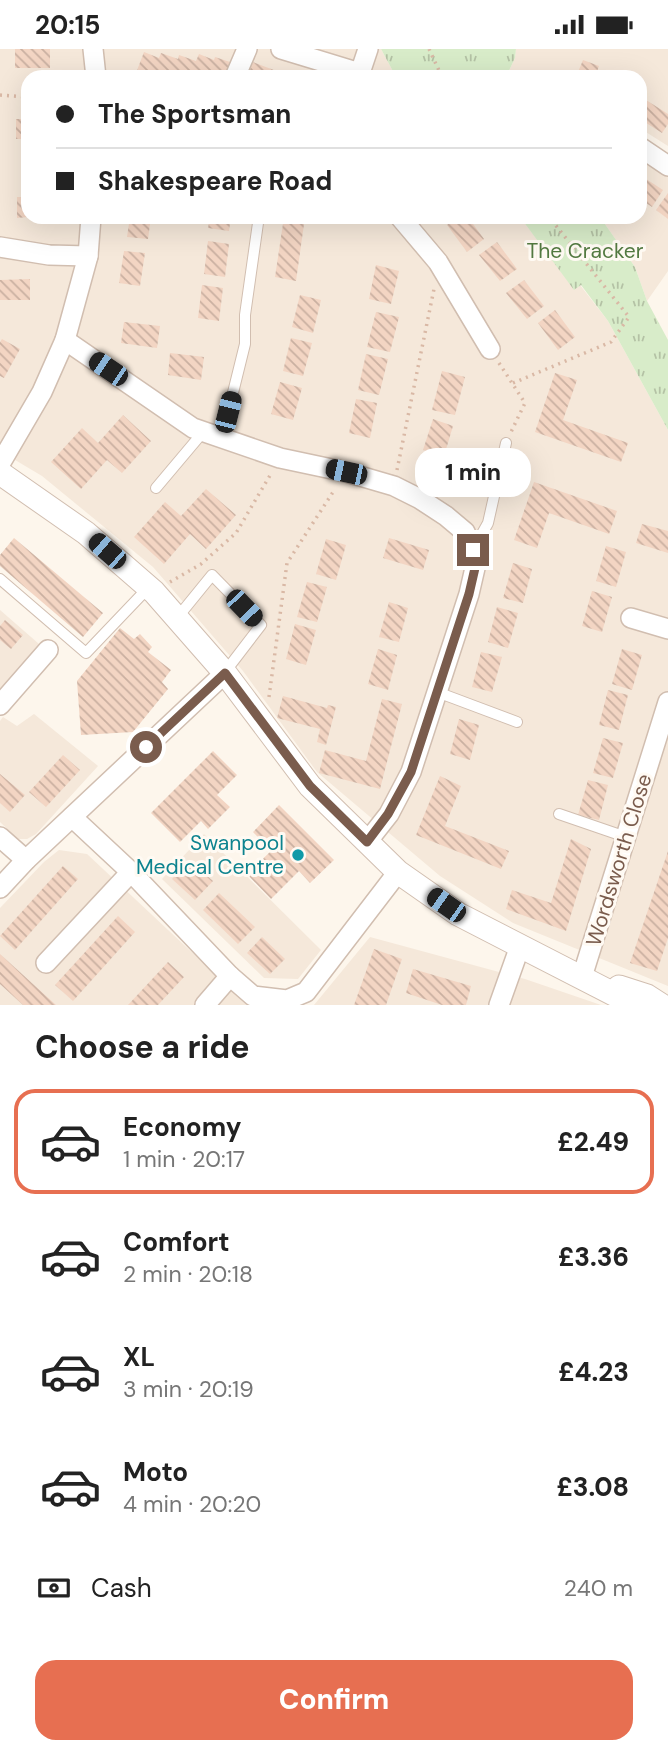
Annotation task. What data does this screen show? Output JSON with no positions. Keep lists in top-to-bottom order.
{
  "streets": {
    "street": ["Wordsworth Close"]
  },
  "parks": ["The Cracker"],
  "places": ["Swanpool Medical Centre"],
  "page": {
    "status": "20:15",
    "banner": ["The Sportsman", "Shakespeare Road"],
    "bubble": "1 min",
    "heading": "Choose a ride",
    "list": [
      {
        "name": "Economy",
        "note": "1 min · 20:17",
        "value": "£2.49"
      },
      {
        "name": "Comfort",
        "note": "2 min · 20:18",
        "value": "£3.36"
      },
      {
        "name": "XL",
        "note": "3 min · 20:19",
        "value": "£4.23"
      },
      {
        "name": "Moto",
        "note": "4 min · 20:20",
        "value": "£3.08"
      }
    ],
    "pay": ["Cash", "240 m"],
    "buttons": "Confirm"
  }
}
